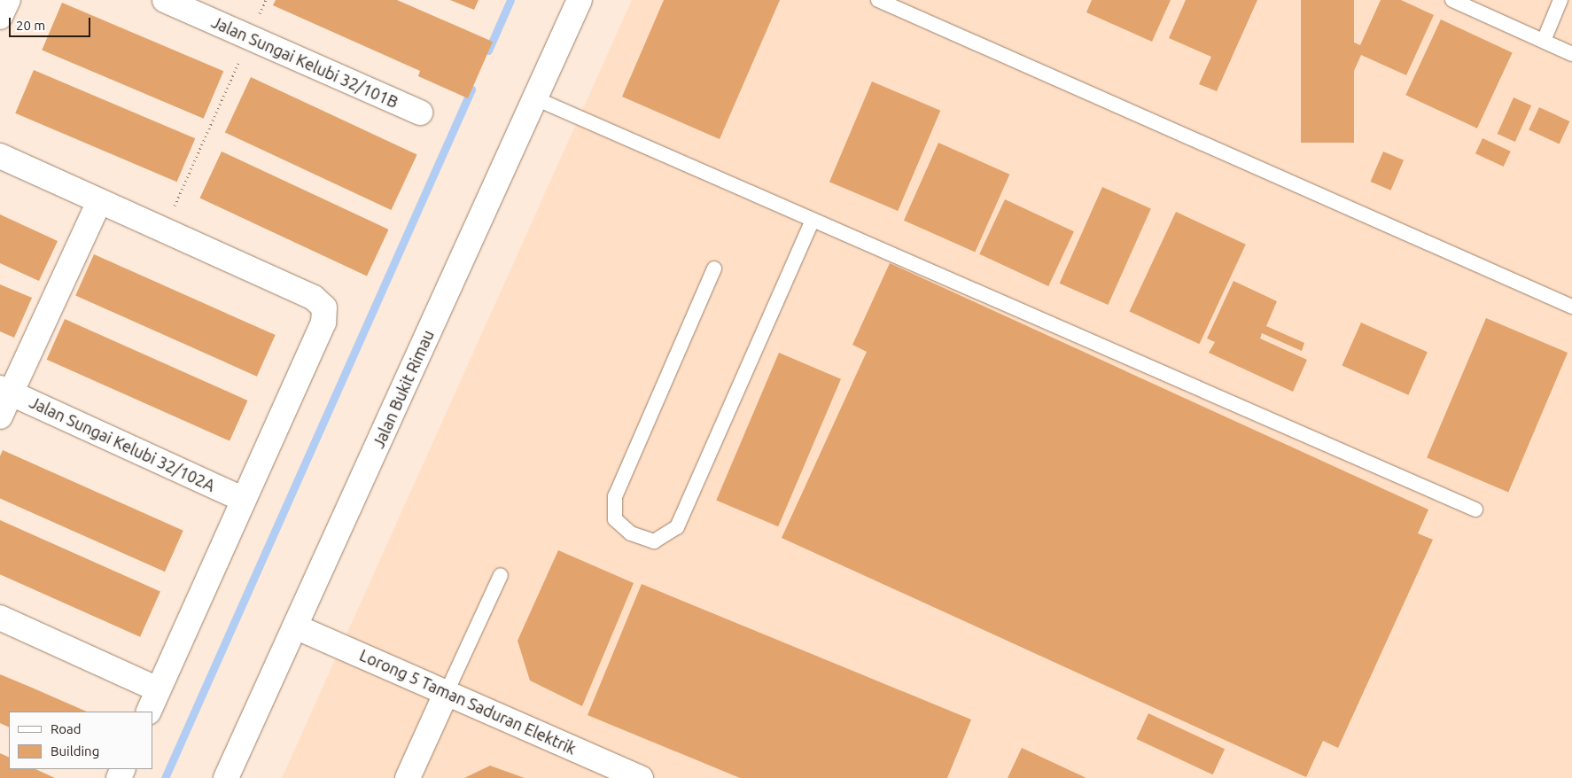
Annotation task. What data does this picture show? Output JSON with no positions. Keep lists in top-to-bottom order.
{
  "streets": {
    "street": [
      "Jalan Sungai Kelubi 32/101B",
      "Jalan Bukit Rimau",
      "Jalan Sungai Kelubi 32/102A",
      "Lorong 5 Taman Saduran Elektrik"
    ]
  },
  "crossings": [
    ["Jalan Bukit Rimau", "Lorong 5 Taman Saduran Elektrik"]
  ],
  "legend": ["Road", "Building"],
  "scale_bar": "20 m"
}
